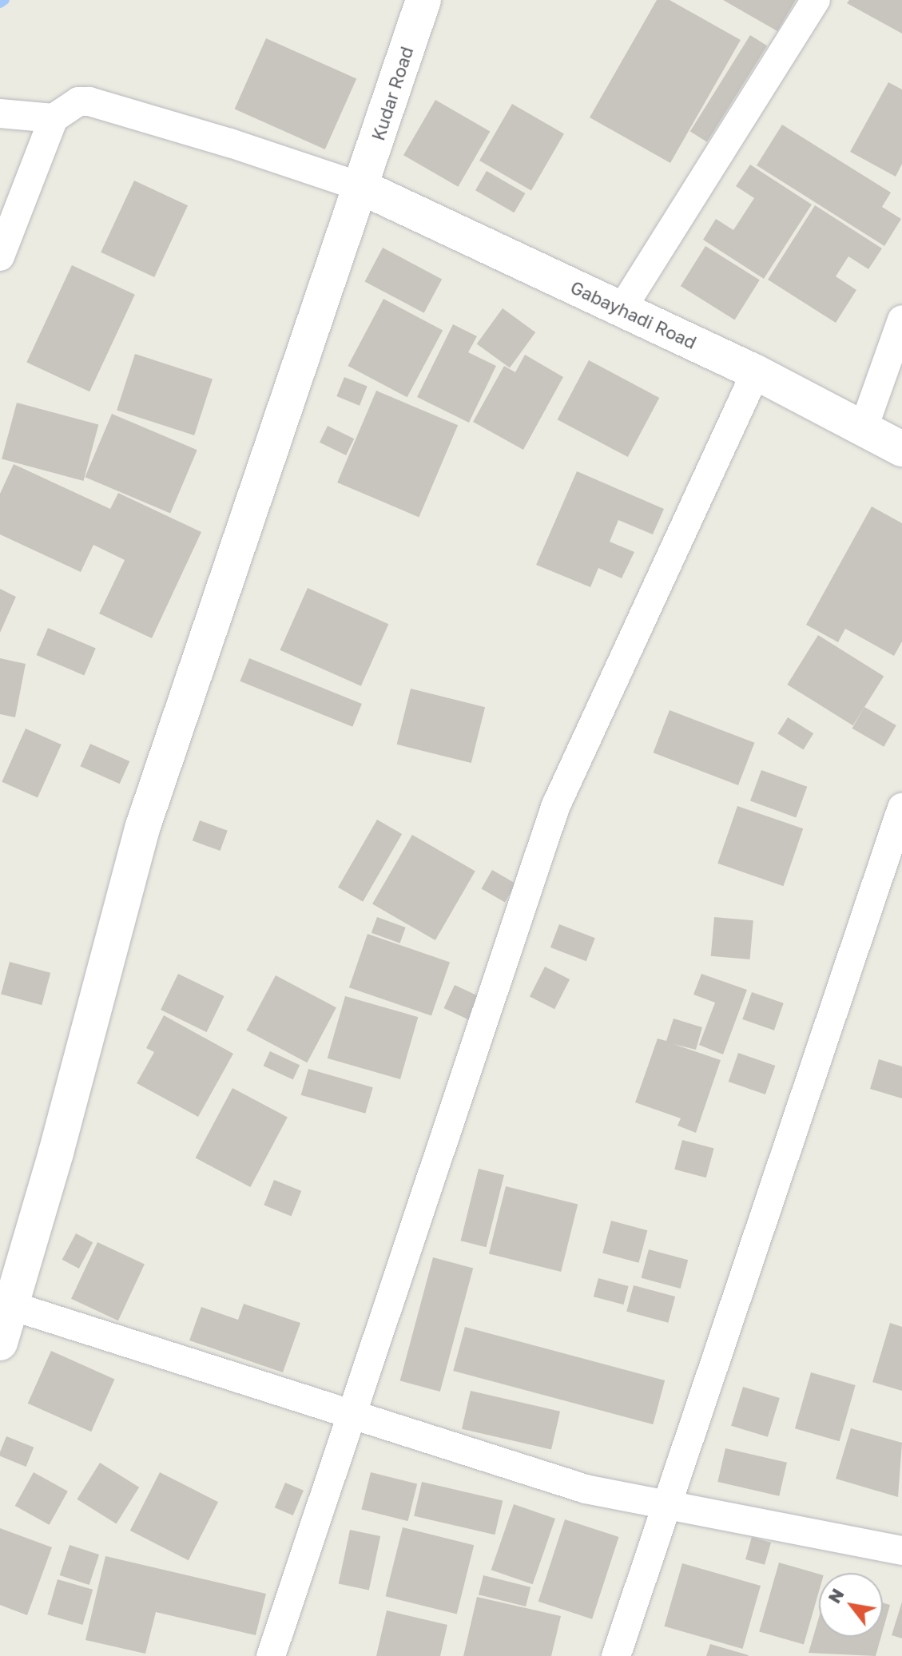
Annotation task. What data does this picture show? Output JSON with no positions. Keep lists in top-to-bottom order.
{
  "streets": {
    "street": ["Kudar Road", "Gabayhadi Road"]
  },
  "crossings": [
    ["Kudar Road", "Gabayhadi Road"]
  ],
  "north": "top left"
}
